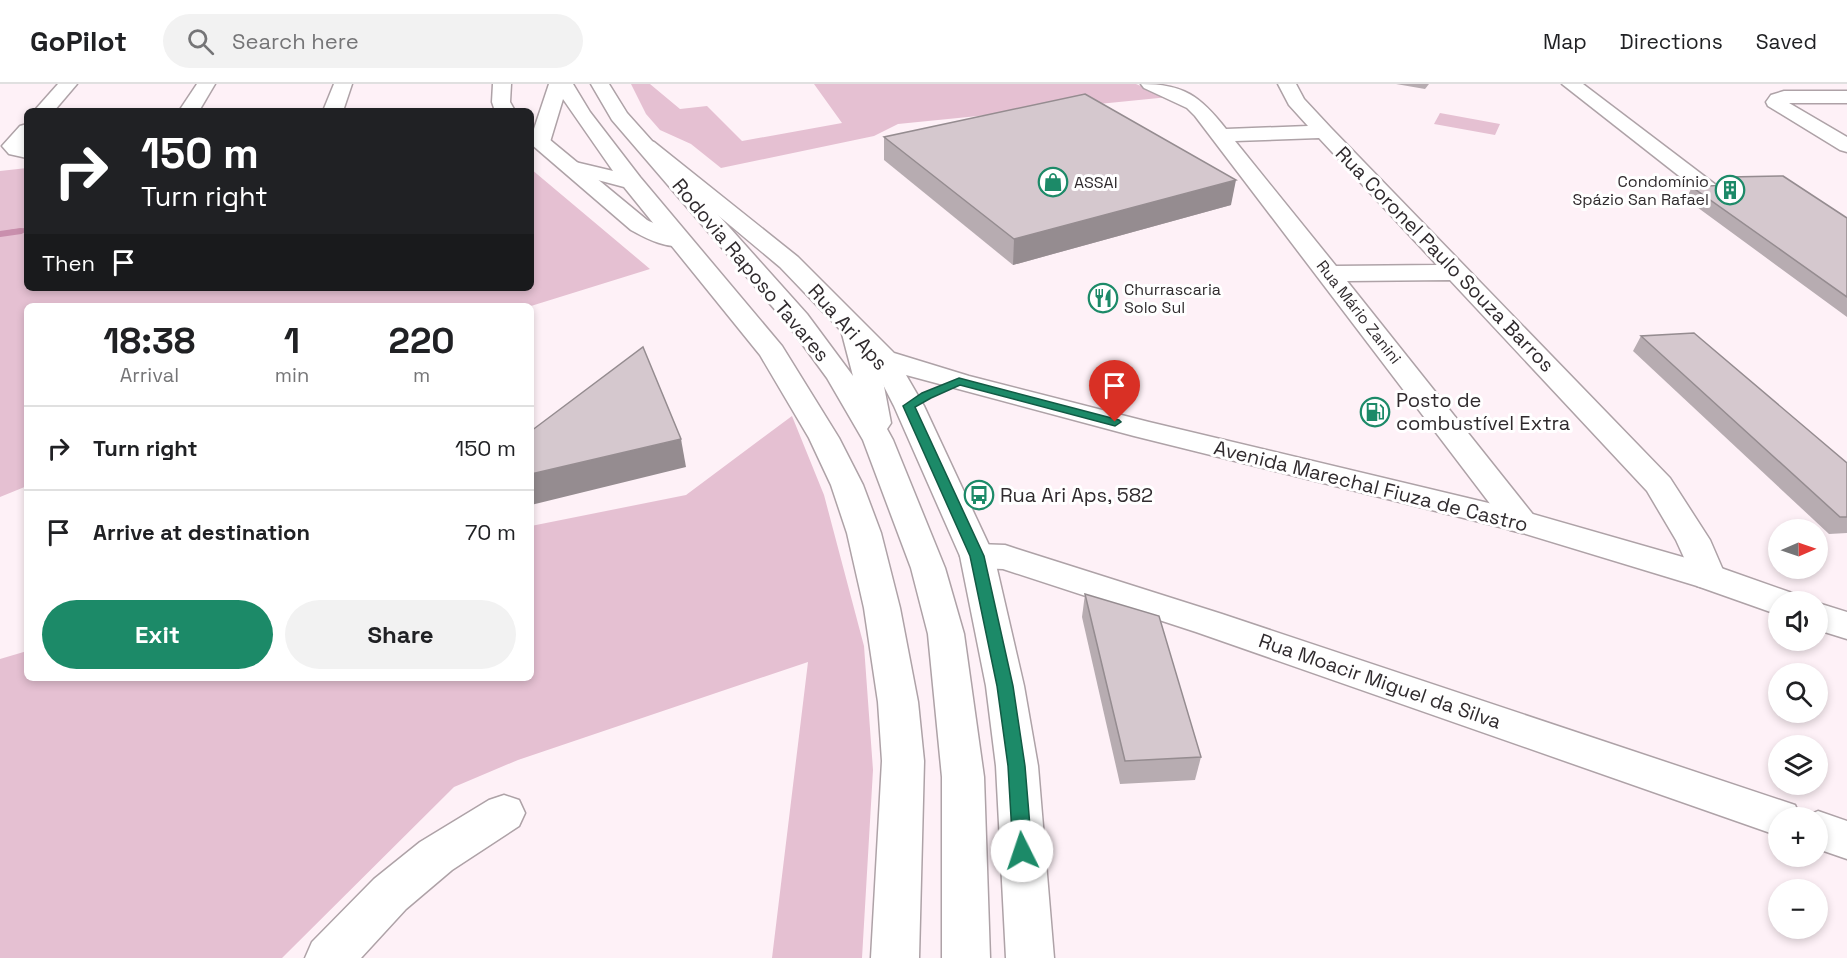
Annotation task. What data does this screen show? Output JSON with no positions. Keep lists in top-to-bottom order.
{
  "streets": {
    "main road": [
      "Rua Coronel Paulo Souza Barros",
      "Rodovia Raposo Tavares",
      "Rua Mário Zanini",
      "Rua Ari Aps",
      "Avenida Marechal Fiuza de Castro",
      "Rua Moacir Miguel da Silva"
    ]
  },
  "crossings": [
    ["Rua Coronel Paulo Souza Barros", "Avenida Marechal Fiuza de Castro"],
    ["Rodovia Raposo Tavares", "Rua Ari Aps"],
    ["Rua Mário Zanini", "Avenida Marechal Fiuza de Castro"],
    ["Rua Ari Aps", "Avenida Marechal Fiuza de Castro"],
    ["Rua Ari Aps", "Rua Moacir Miguel da Silva"]
  ],
  "places": {
    "shop": ["ASSAI"],
    "building": ["Condomínio Spázio San Rafael"],
    "restaurant": ["Churrascaria Solo Sul"],
    "fuel station": ["Posto de combustível Extra"],
    "bus stop": ["Rua Ari Aps, 582"]
  },
  "north": "right",
  "page": {
    "header": "GoPilot",
    "search": "Search here",
    "nav": ["Map", "Directions", "Saved"],
    "turn": ["150 m", "Turn right"],
    "then": "Then",
    "eta": [
      "18:38",
      "Arrival",
      "1",
      "min",
      "220",
      "m"
    ],
    "list": [
      {
        "name": "Turn right",
        "value": "150 m"
      },
      {
        "name": "Arrive at destination",
        "value": "70 m"
      }
    ],
    "map_buttons": ["+", "−"],
    "buttons": ["Exit", "Share"]
  }
}
